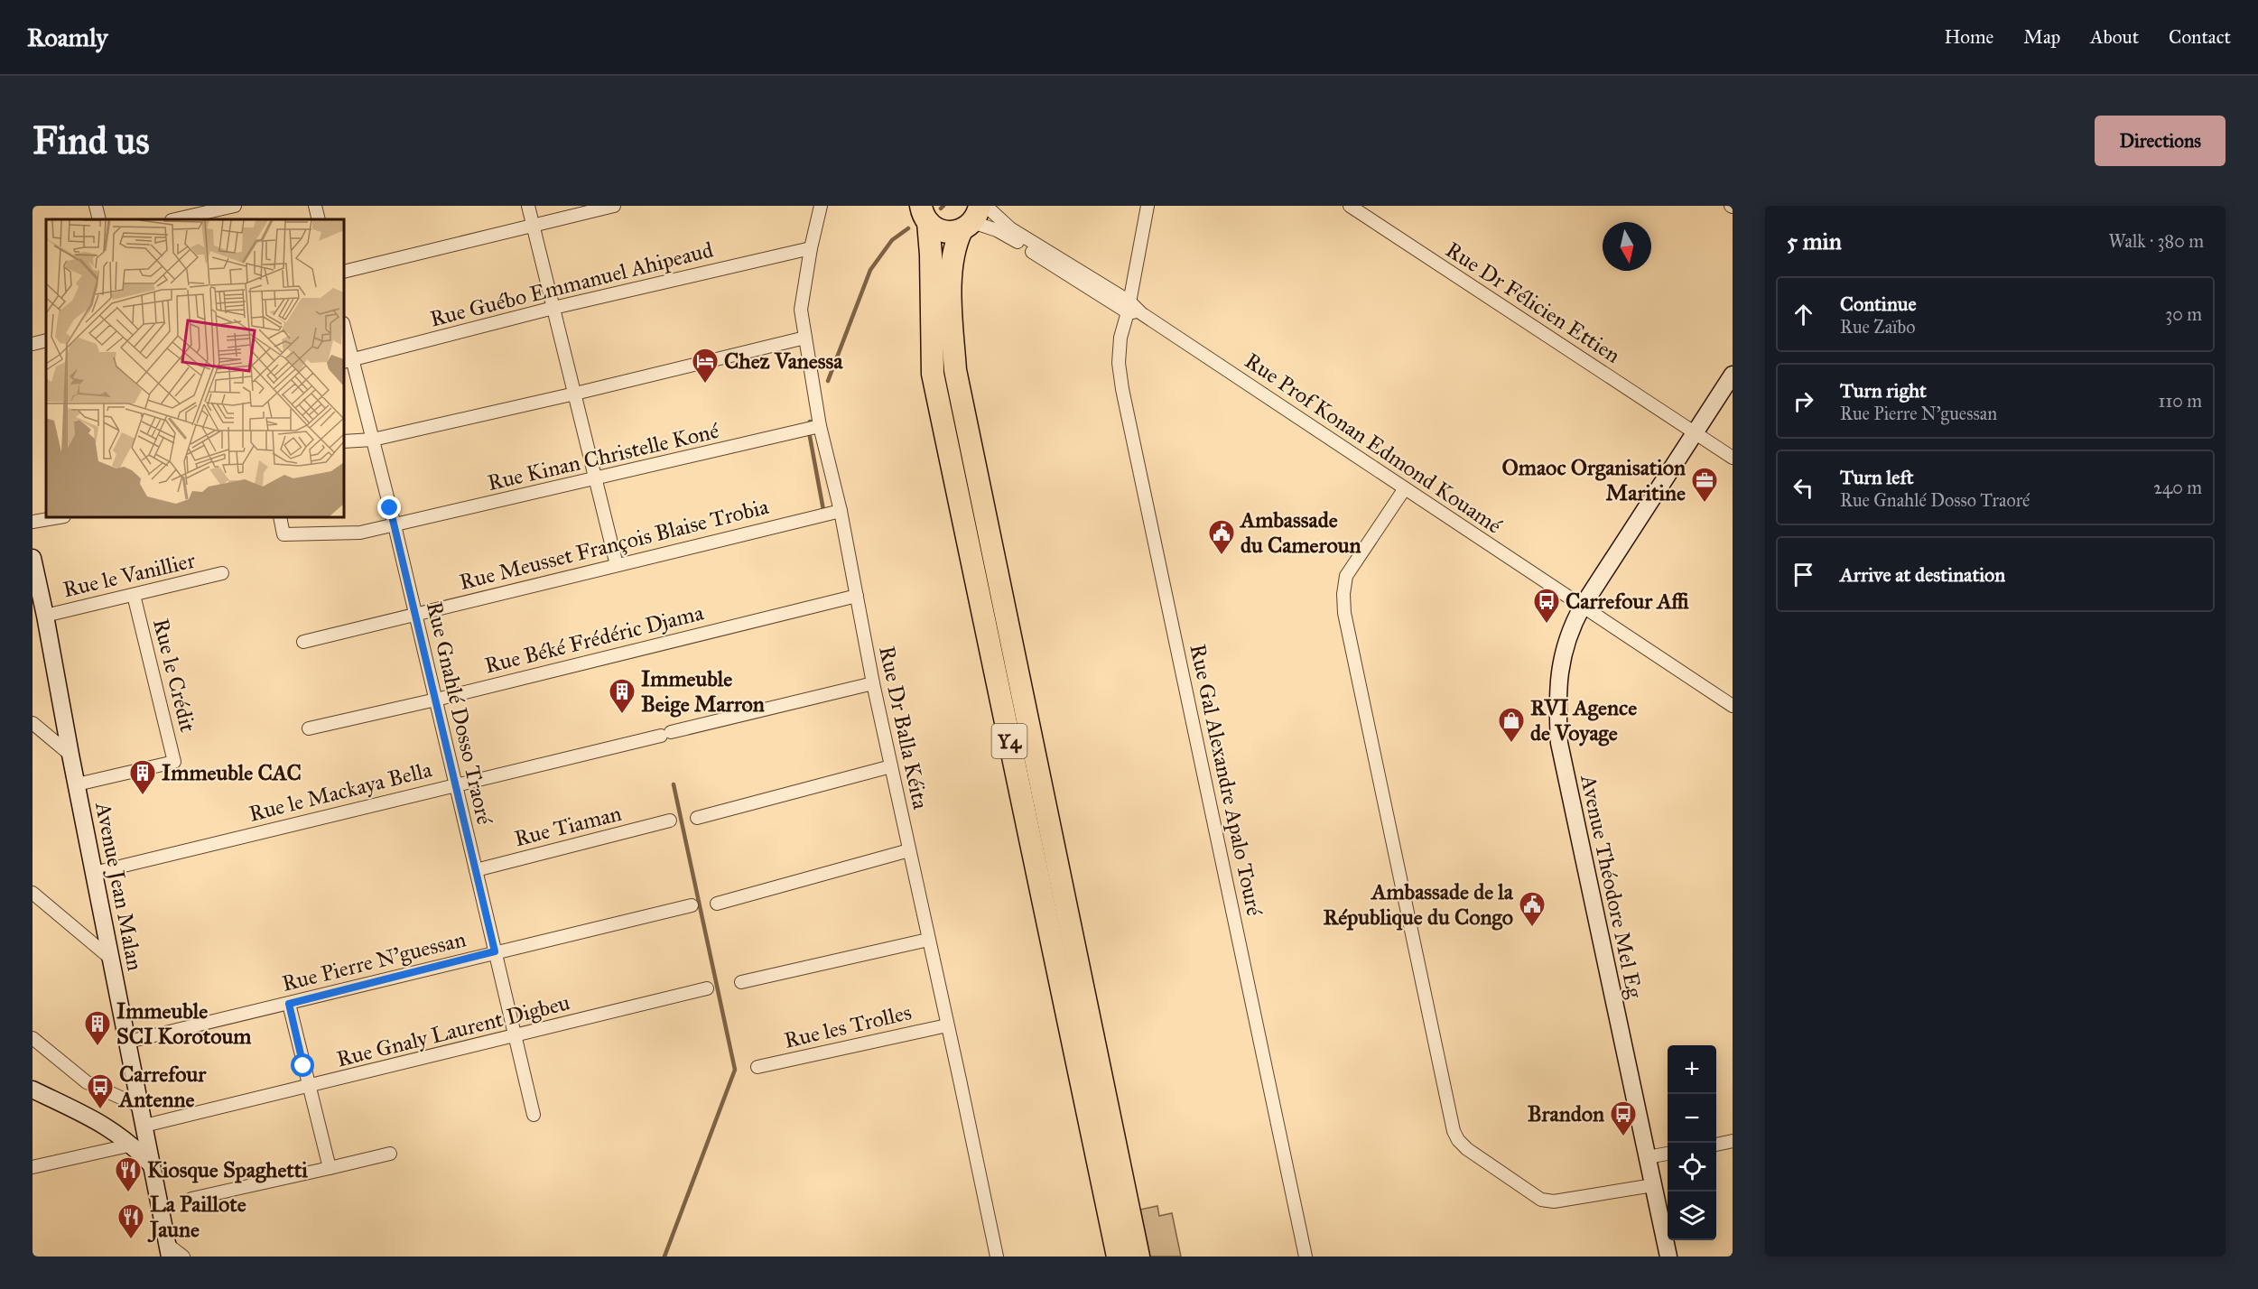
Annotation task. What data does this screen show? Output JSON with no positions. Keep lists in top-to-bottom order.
{
  "streets": {
    "highway": ["Y4"],
    "main road": ["Avenue Jean Malan", "Avenue Théodore Mel Eg"],
    "street": [
      "Rue Guébo Emmanuel Ahipeaud",
      "Rue Dr Félicien Ettien",
      "Rue Prof Konan Edmond Kouamé",
      "Rue Kinan Christelle Koné",
      "Rue Meusset François Blaise Trobia",
      "Rue le Vanillier",
      "Rue Béké Frédéric Djama",
      "Rue le Crédit",
      "Rue Gnahlé Dosso Traoré",
      "Rue Dr Balla Kéita",
      "Rue Gal Alexandre Apalo Touré",
      "Rue le Mackaya Bella",
      "Rue Tiaman",
      "Rue Pierre N'guessan",
      "Rue les Trolles",
      "Rue Gnaly Laurent Digbeu"
    ]
  },
  "crossings": [
    ["Rue Guébo Emmanuel Ahipeaud", "Rue Gnahlé Dosso Traoré"],
    ["Rue Guébo Emmanuel Ahipeaud", "Rue Dr Balla Kéita"],
    ["Rue Dr Félicien Ettien", "Avenue Théodore Mel Eg"],
    ["Rue Prof Konan Edmond Kouamé", "Y4"],
    ["Rue Prof Konan Edmond Kouamé", "Rue Gal Alexandre Apalo Touré"],
    ["Rue Prof Konan Edmond Kouamé", "Avenue Théodore Mel Eg"],
    ["Rue Kinan Christelle Koné", "Rue Gnahlé Dosso Traoré"],
    ["Rue Kinan Christelle Koné", "Rue Dr Balla Kéita"],
    ["Rue Meusset François Blaise Trobia", "Rue Gnahlé Dosso Traoré"],
    ["Rue Meusset François Blaise Trobia", "Rue Dr Balla Kéita"],
    ["Rue le Vanillier", "Rue le Crédit"],
    ["Rue le Vanillier", "Avenue Jean Malan"],
    ["Rue Béké Frédéric Djama", "Rue Gnahlé Dosso Traoré"],
    ["Rue Béké Frédéric Djama", "Rue Dr Balla Kéita"],
    ["Rue le Crédit", "Avenue Jean Malan"],
    ["Rue Gnahlé Dosso Traoré", "Rue le Mackaya Bella"],
    ["Rue Gnahlé Dosso Traoré", "Rue Tiaman"],
    ["Rue Gnahlé Dosso Traoré", "Rue Pierre N'guessan"],
    ["Rue Gnahlé Dosso Traoré", "Rue Gnaly Laurent Digbeu"],
    ["Rue Dr Balla Kéita", "Rue le Mackaya Bella"],
    ["Rue Dr Balla Kéita", "Rue les Trolles"],
    ["Rue le Mackaya Bella", "Avenue Jean Malan"],
    ["Avenue Jean Malan", "Rue Pierre N'guessan"],
    ["Avenue Jean Malan", "Rue Gnaly Laurent Digbeu"]
  ],
  "places": {
    "hotel": ["Chez Vanessa"],
    "office": ["Omaoc Organisation Maritine"],
    "public building": ["Ambassade du Cameroun", "Ambassade de la République du Congo"],
    "bus stop": ["Carrefour Affi", "Carrefour Antenne", "Brandon"],
    "building": ["Immeuble Beige Marron", "Immeuble CAC", "Immeuble SCI Korotoum"],
    "shop": ["RVI Agence de Voyage"],
    "restaurant": ["Kiosque Spaghetti", "La Paillote Jaune"]
  },
  "north": "bottom",
  "page": {
    "header": "Roamly",
    "nav": [
      "Home",
      "Map",
      "About",
      "Contact"
    ],
    "buttons": "Directions",
    "title": "Find us",
    "heading": ["5 min", "Walk · 380 m"],
    "list": [
      ["Continue", "Rue Zaïbo", "30 m"],
      ["Turn right", "Rue Pierre N'guessan", "110 m"],
      ["Turn left", "Rue Gnahlé Dosso Traoré", "240 m"],
      "Arrive at destination"
    ],
    "map_buttons": ["+", "−"]
  }
}
